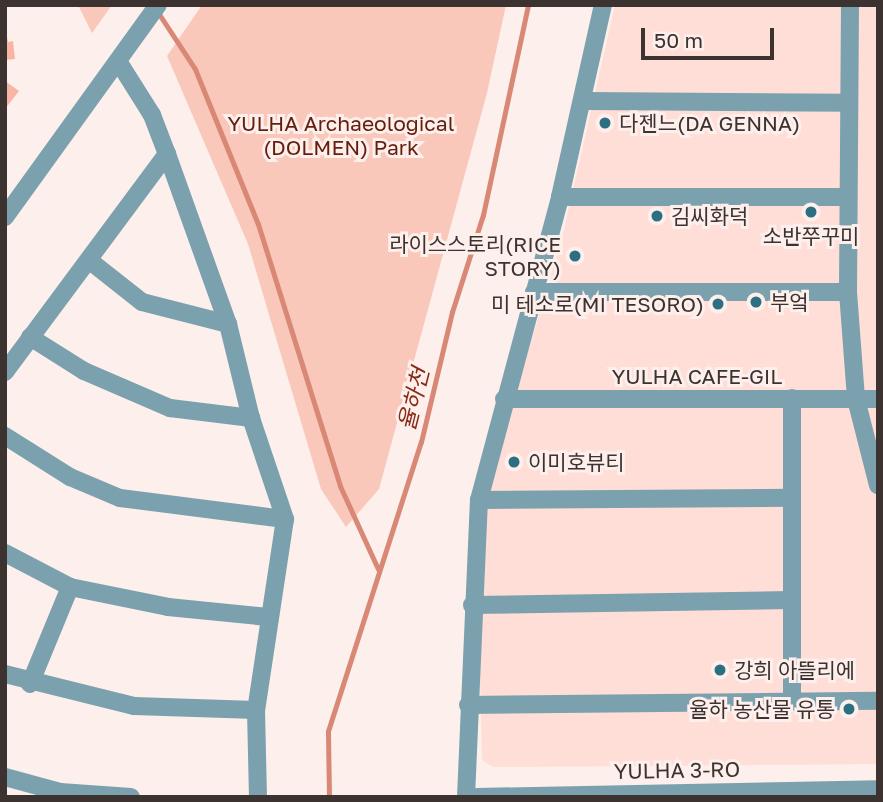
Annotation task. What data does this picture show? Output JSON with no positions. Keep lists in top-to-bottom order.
{
  "streets": {
    "street": ["YULHA CAFE-GIL", "YULHA 3-RO"]
  },
  "water": ["율하천"],
  "parks": ["YULHA Archaeological (DOLMEN) Park"],
  "places": [
    "다젠느(DA GENNA)",
    "소반쭈꾸미",
    "김씨화덕",
    "라이스스토리(RICE STORY)",
    "부엌",
    "미 테소로(MI TESORO)",
    "이미호뷰티",
    "강희 아뜰리에",
    "율하 농산물 유통"
  ],
  "scale_bar": "50 m"
}
